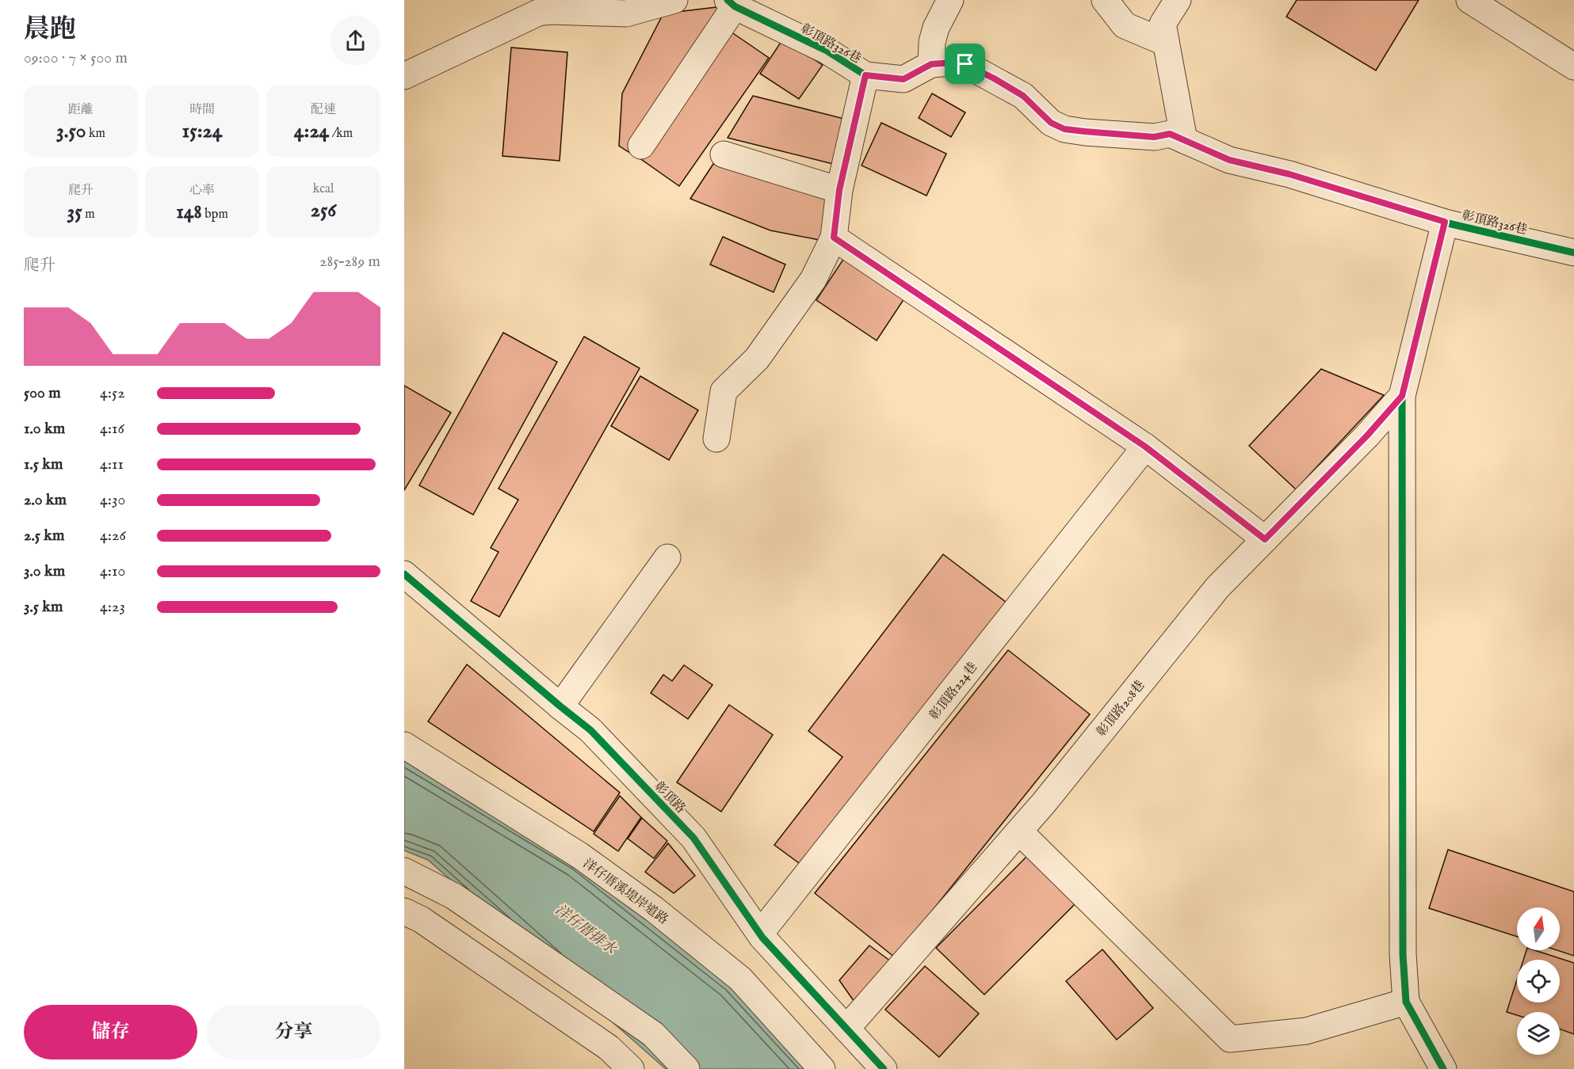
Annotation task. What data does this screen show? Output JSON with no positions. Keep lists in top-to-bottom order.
{
  "streets": {
    "street": [
      "彰頂路326巷",
      "彰頂路224巷",
      "彰頂路208巷",
      "彰頂路",
      "洋仔厝溪堤岸道路"
    ]
  },
  "crossings": [
    ["彰頂路224巷", "彰頂路"],
    ["彰頂路208巷", "彰頂路"]
  ],
  "water": ["洋仔厝排水"],
  "north": "top",
  "page": {
    "heading": ["晨跑", "09:00 · 7 × 500 m"],
    "stats": [
      ["距離", "3.50 km"],
      ["時間", "15:24"],
      ["配速", "4:24 /km"],
      ["爬升", "35 m"],
      ["心率", "148 bpm"],
      ["kcal", "256"]
    ],
    "chart": ["爬升", "285–289 m"],
    "list": [
      {
        "name": "500 m",
        "note": "4:52"
      },
      {
        "name": "1.0 km",
        "note": "4:16"
      },
      {
        "name": "1.5 km",
        "note": "4:11"
      },
      {
        "name": "2.0 km",
        "note": "4:30"
      },
      {
        "name": "2.5 km",
        "note": "4:26"
      },
      {
        "name": "3.0 km",
        "note": "4:10"
      },
      {
        "name": "3.5 km",
        "note": "4:23"
      }
    ],
    "buttons": ["儲存", "分享"]
  }
}
